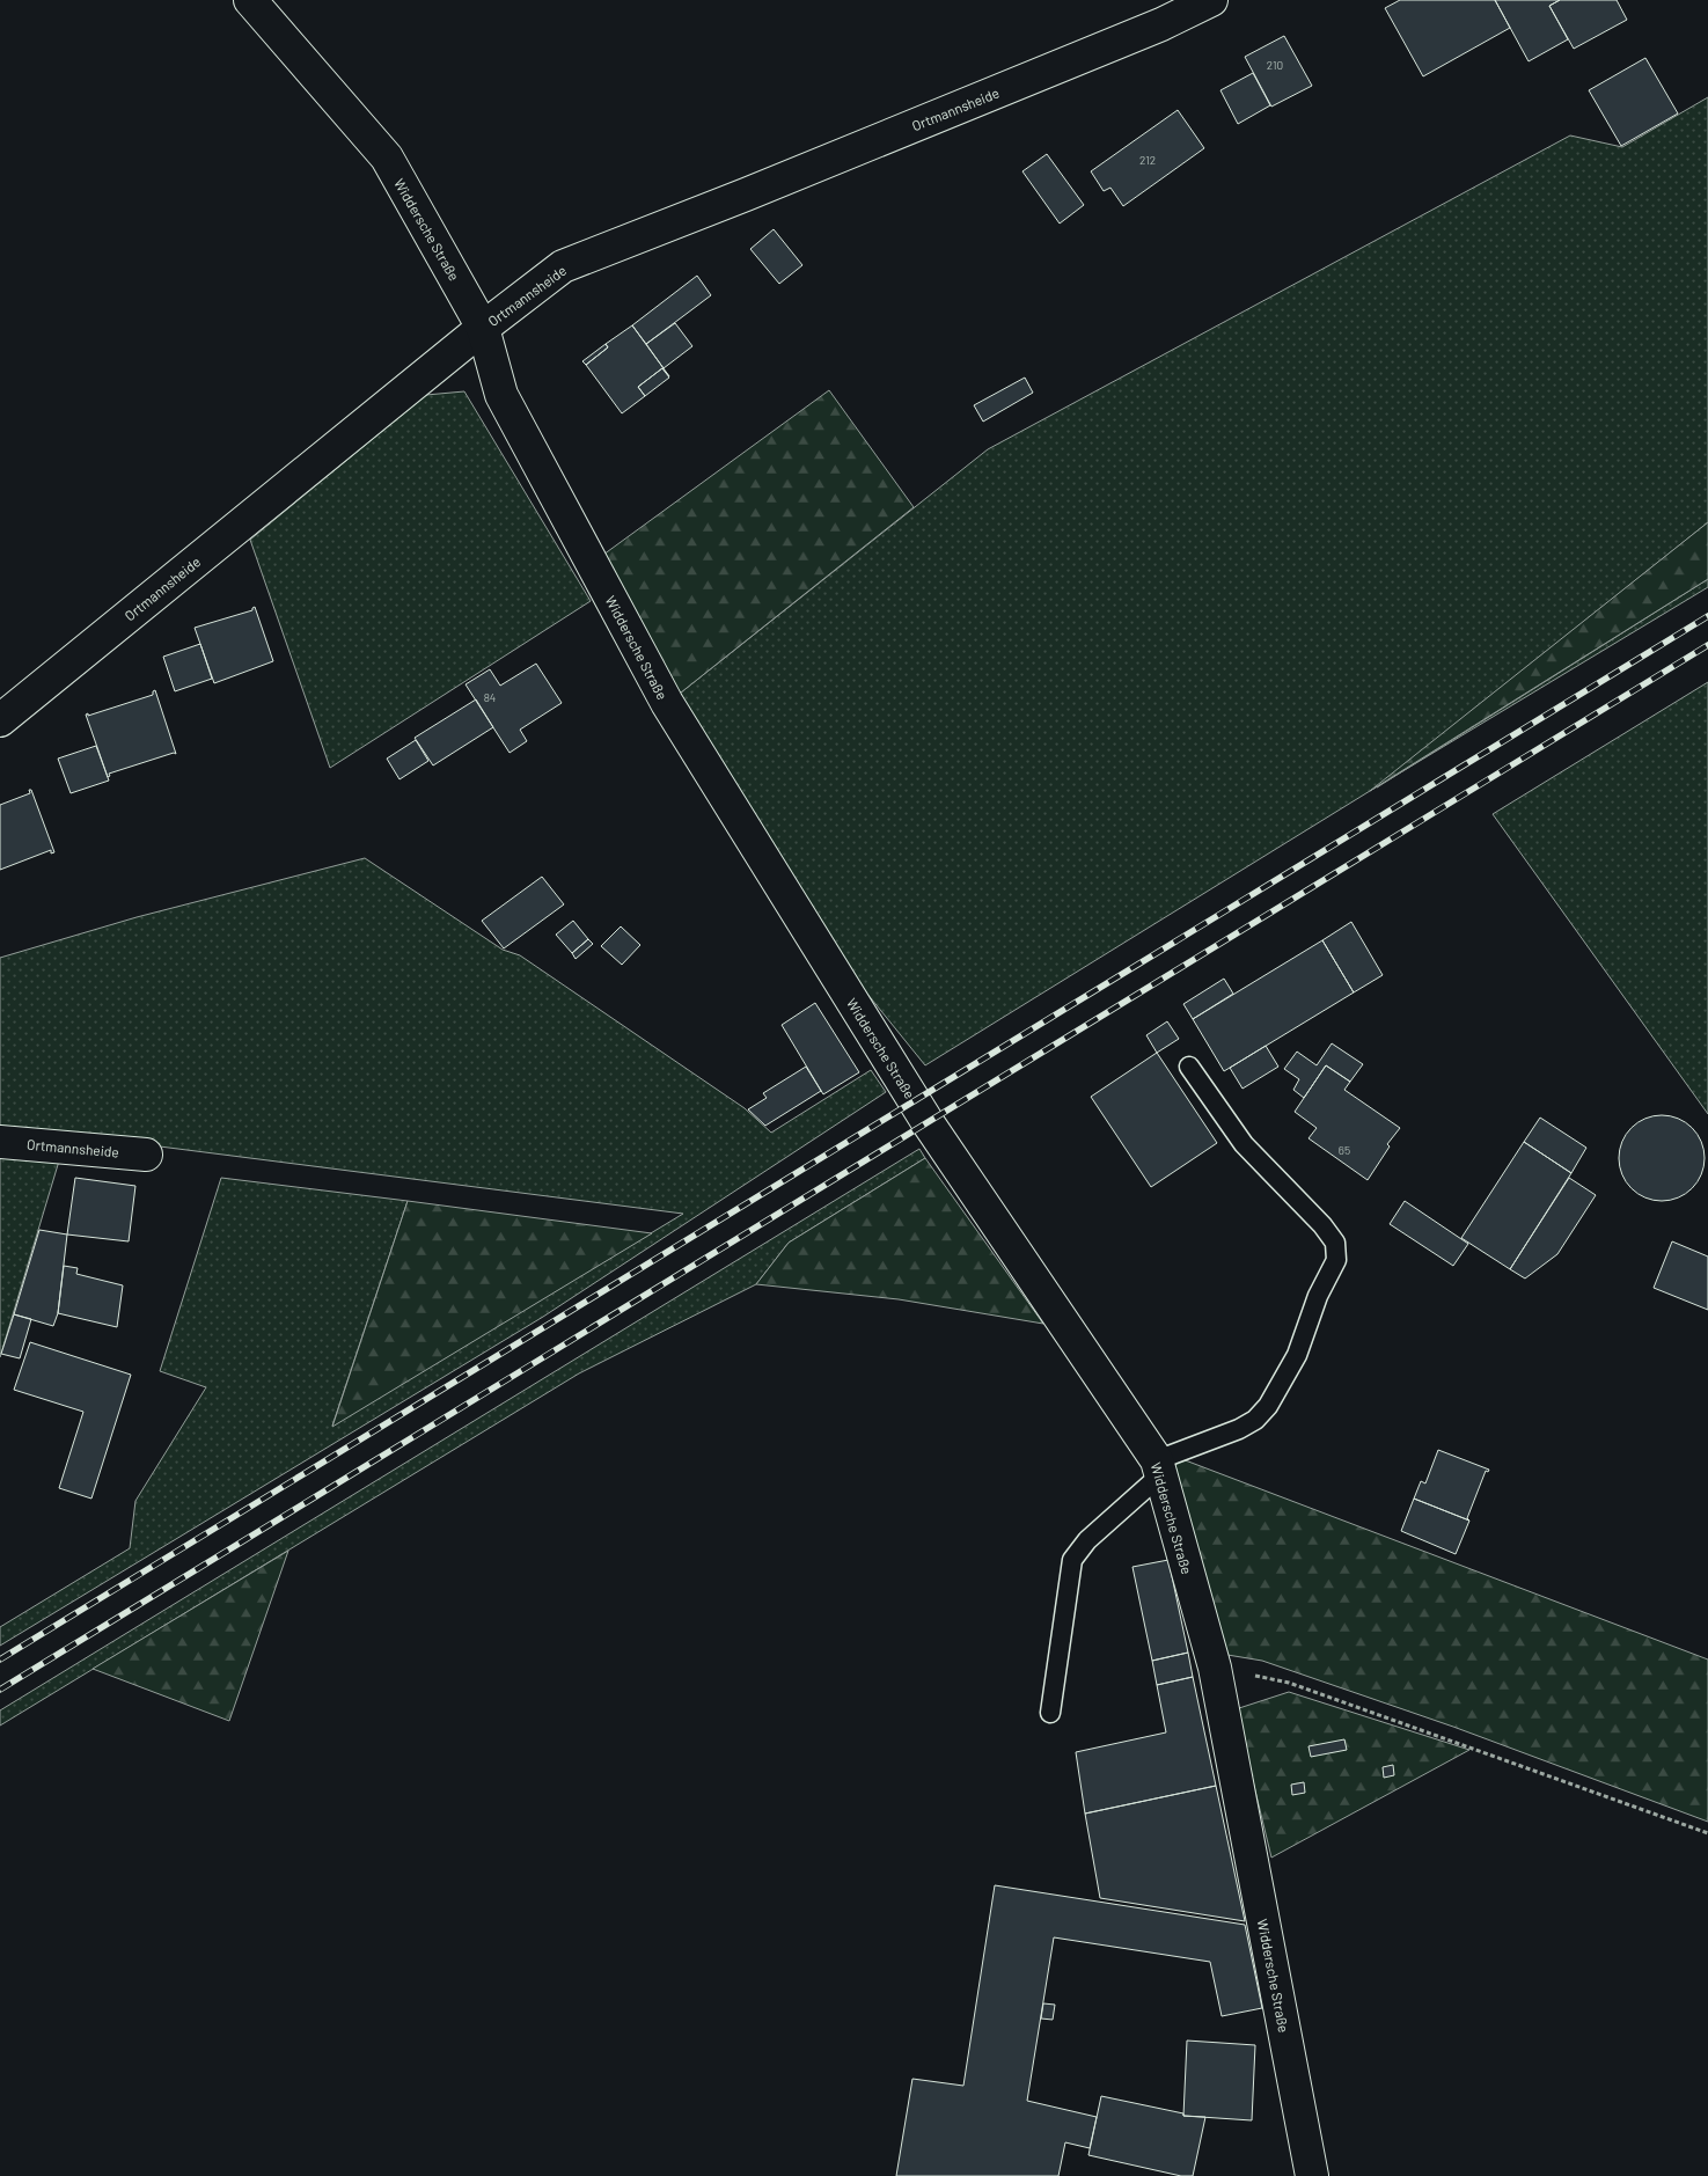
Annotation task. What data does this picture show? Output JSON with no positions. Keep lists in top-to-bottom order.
{
  "streets": {
    "street": ["Ortmannsheide", "Widdersche Straße"]
  },
  "crossings": [
    ["Ortmannsheide", "Widdersche Straße"]
  ],
  "house_numbers": [
    "210",
    "212",
    "84",
    "65"
  ]
}
